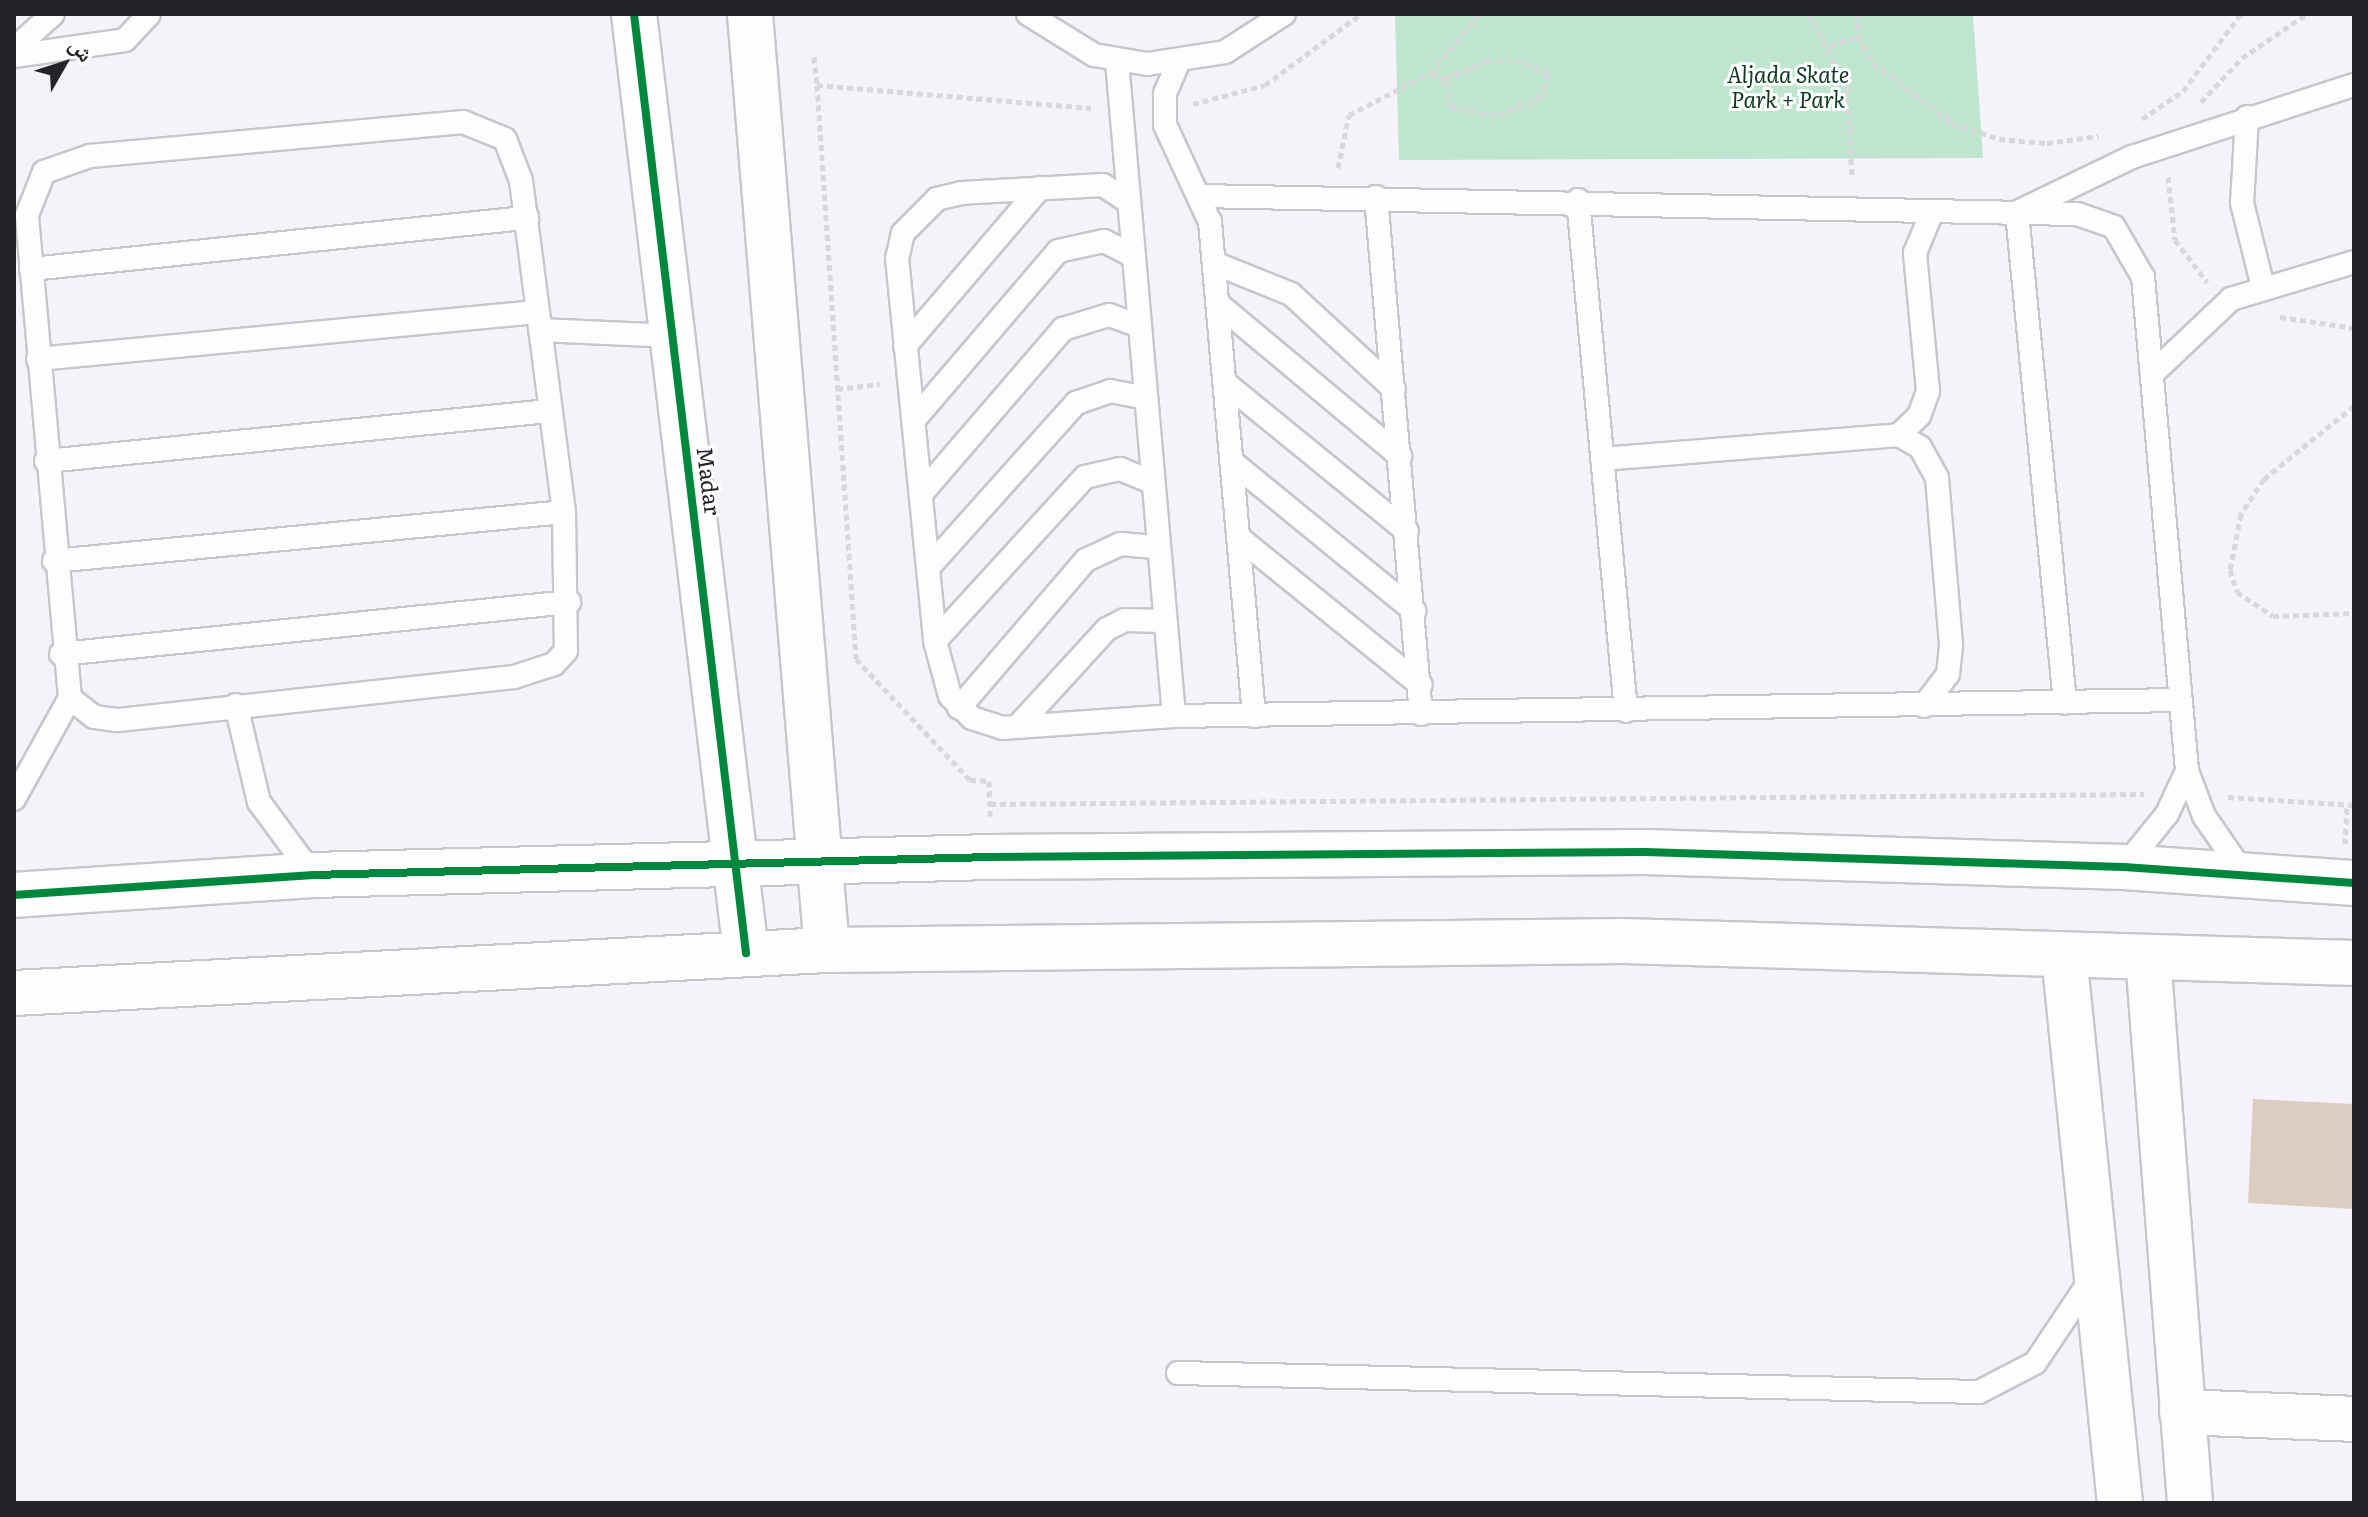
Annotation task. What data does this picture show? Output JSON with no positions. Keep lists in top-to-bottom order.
{
  "streets": {
    "street": ["Madar"]
  },
  "parks": ["Aljada Skate Park + Park"],
  "north": "top right"
}
